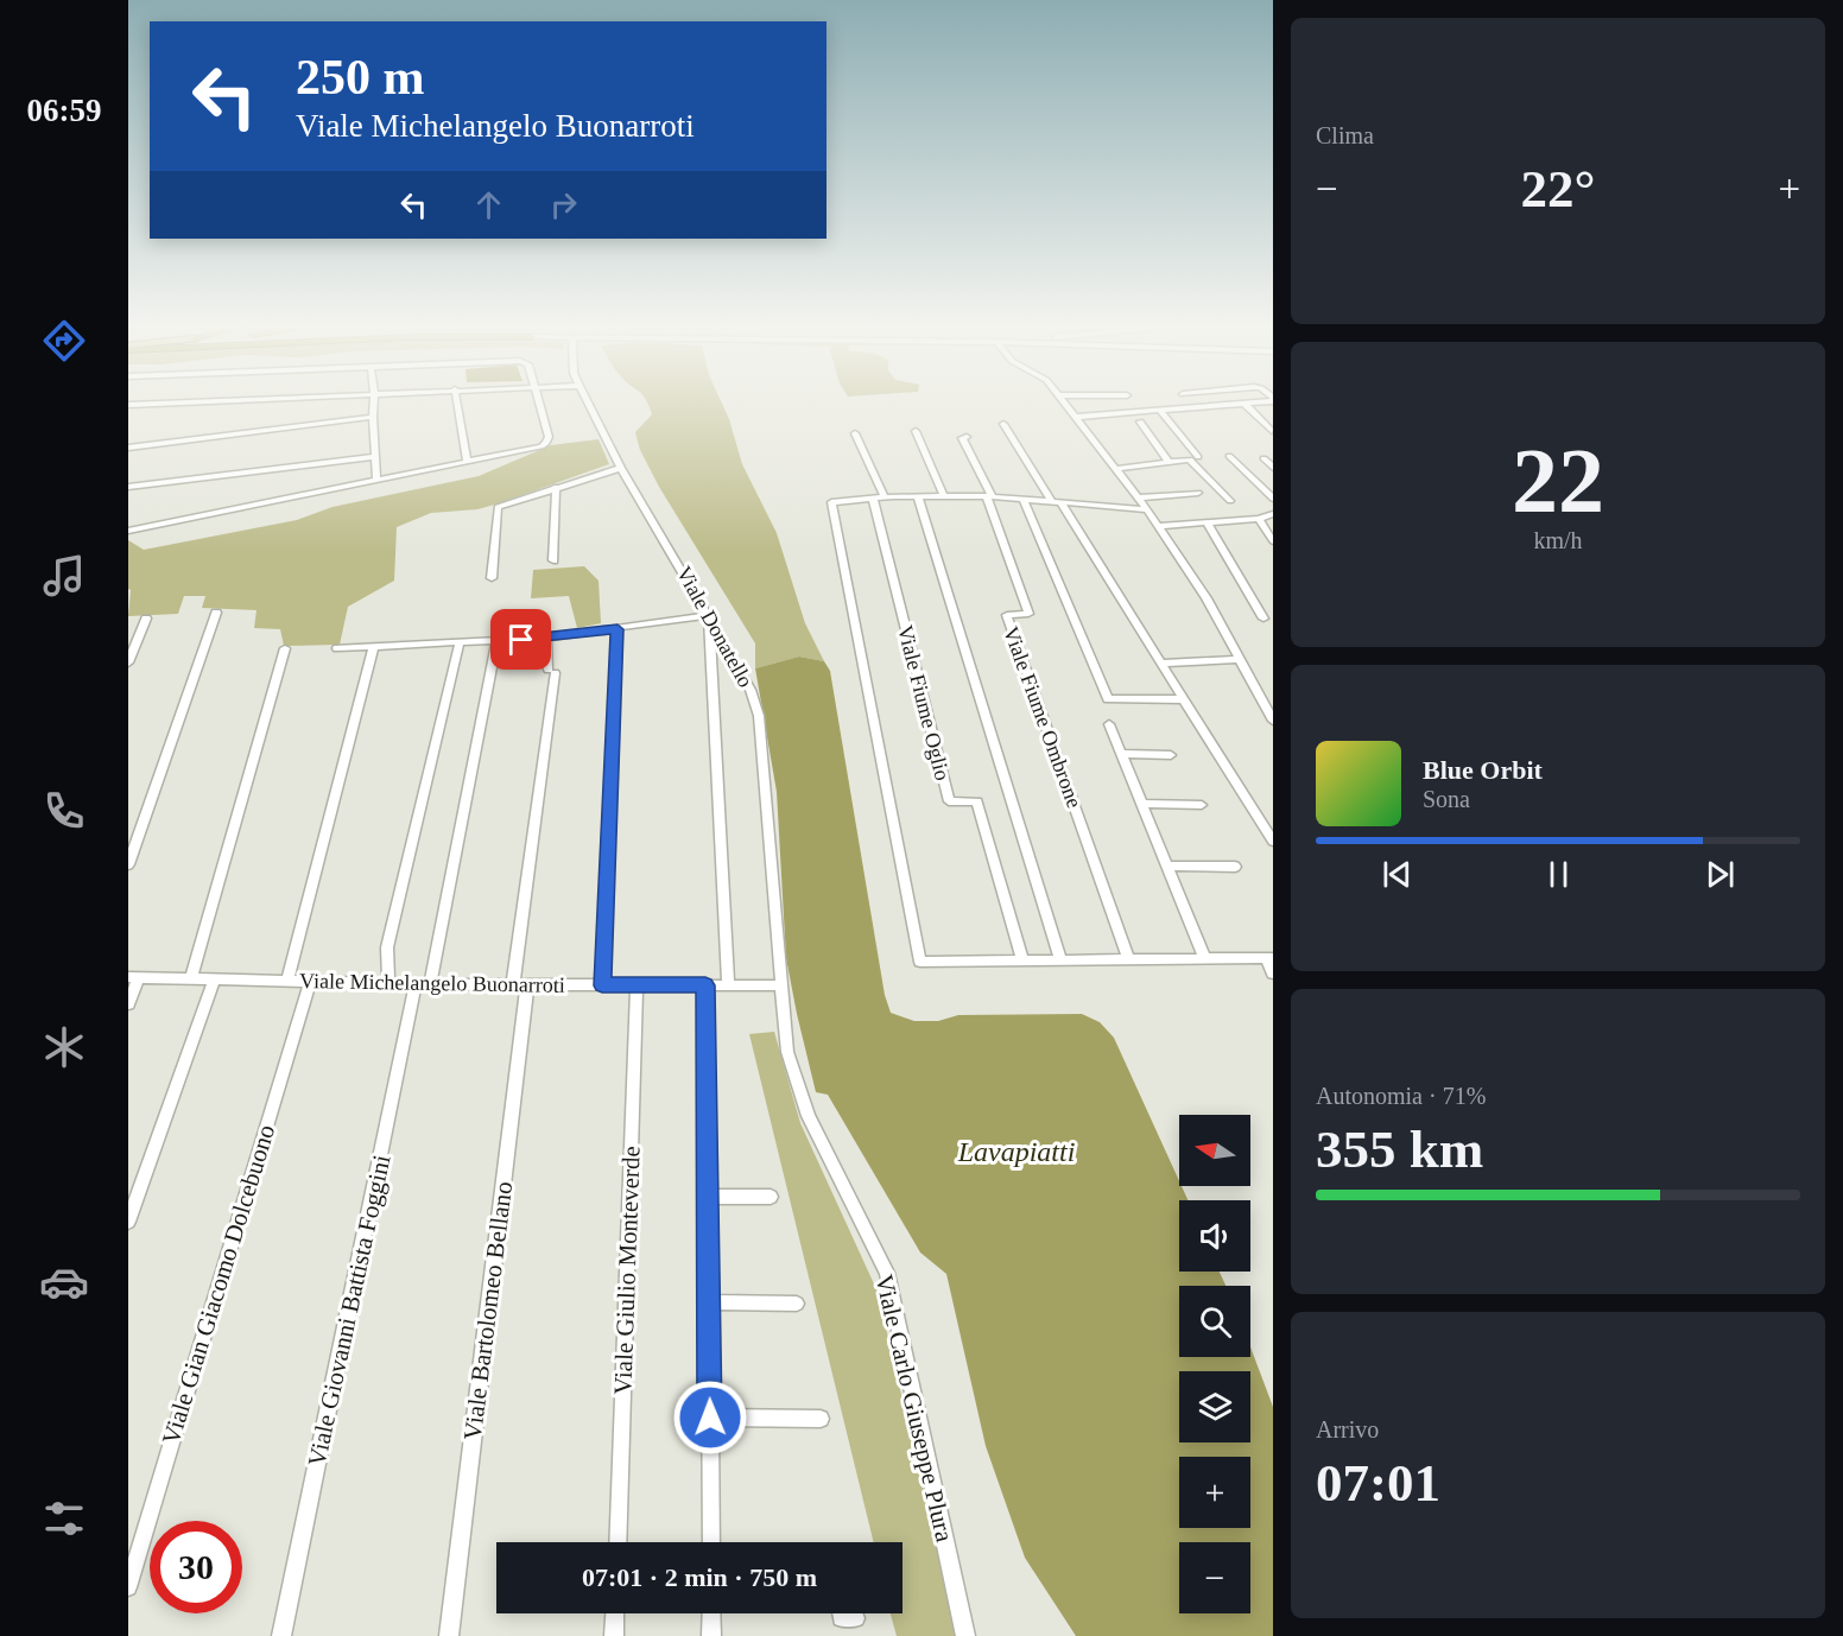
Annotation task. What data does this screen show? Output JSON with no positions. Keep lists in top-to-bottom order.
{
  "streets": {
    "street": [
      "Viale Donatello",
      "Viale Fiume Oglio",
      "Viale Fiume Ombrone",
      "Viale Michelangelo Buonarroti",
      "Viale Giulio Monteverde",
      "Viale Gian Giacomo Dolcebuono",
      "Viale Giovanni Battista Foggini",
      "Viale Bartolomeo Bellano",
      "Viale Carlo Giuseppe Plura"
    ]
  },
  "crossings": [
    ["Viale Donatello", "Viale Michelangelo Buonarroti"],
    ["Viale Donatello", "Viale Carlo Giuseppe Plura"],
    ["Viale Michelangelo Buonarroti", "Viale Giulio Monteverde"],
    ["Viale Michelangelo Buonarroti", "Viale Gian Giacomo Dolcebuono"],
    ["Viale Michelangelo Buonarroti", "Viale Giovanni Battista Foggini"],
    ["Viale Michelangelo Buonarroti", "Viale Bartolomeo Bellano"],
    ["Viale Michelangelo Buonarroti", "Viale Carlo Giuseppe Plura"]
  ],
  "water": ["Lavapiatti"],
  "north": "left",
  "page": {
    "tabs": "06:59",
    "tile": [
      "Clima",
      ["22", "km/h"],
      ["Autonomia · 71%", "355 km"],
      ["Arrivo", "07:01"]
    ],
    "turn": ["250 m", "Viale Michelangelo Buonarroti"],
    "heat": ["−", "22°", "+"],
    "song": ["Blue Orbit", "Sona"],
    "map_buttons": ["+", "−"],
    "limit": "30",
    "trip": "07:01 · 2 min · 750 m"
  }
}
